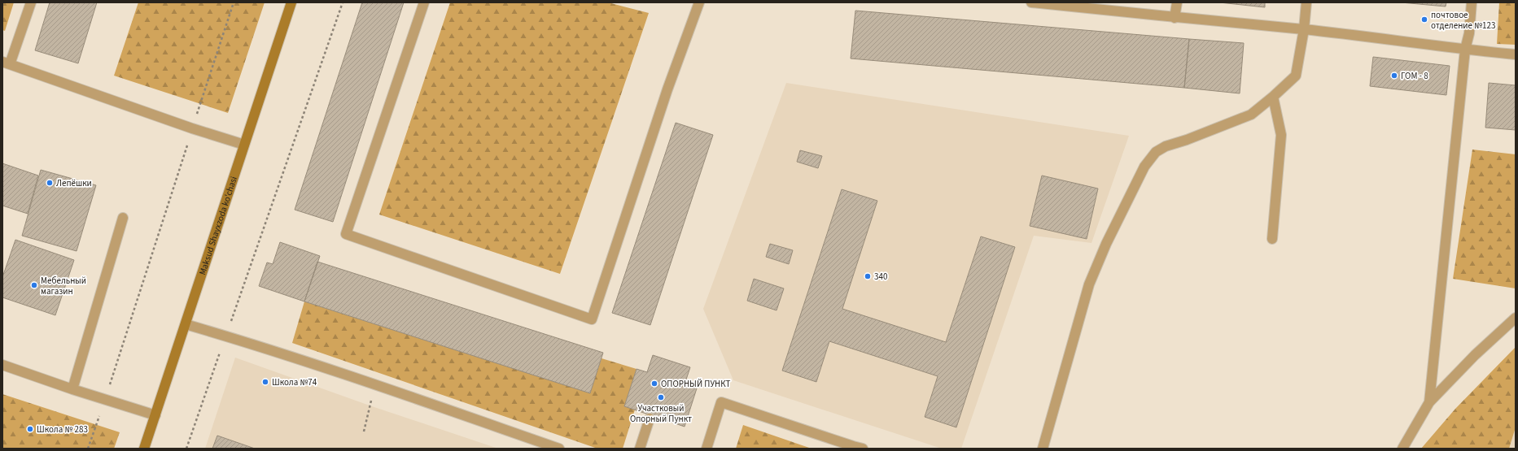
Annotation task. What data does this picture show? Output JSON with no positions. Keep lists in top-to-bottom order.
{
  "streets": {
    "street": ["Maksud Shayxzoda ko'chasi"]
  },
  "places": [
    "почтовое отделение №123",
    "ГОМ - 8",
    "Лепёшки",
    "340",
    "Мебельный магазин",
    "Школа №74",
    "ОПОРНЫЙ ПУНКТ",
    "Участковый Опорный Пункт",
    "Школа № 283"
  ]
}
